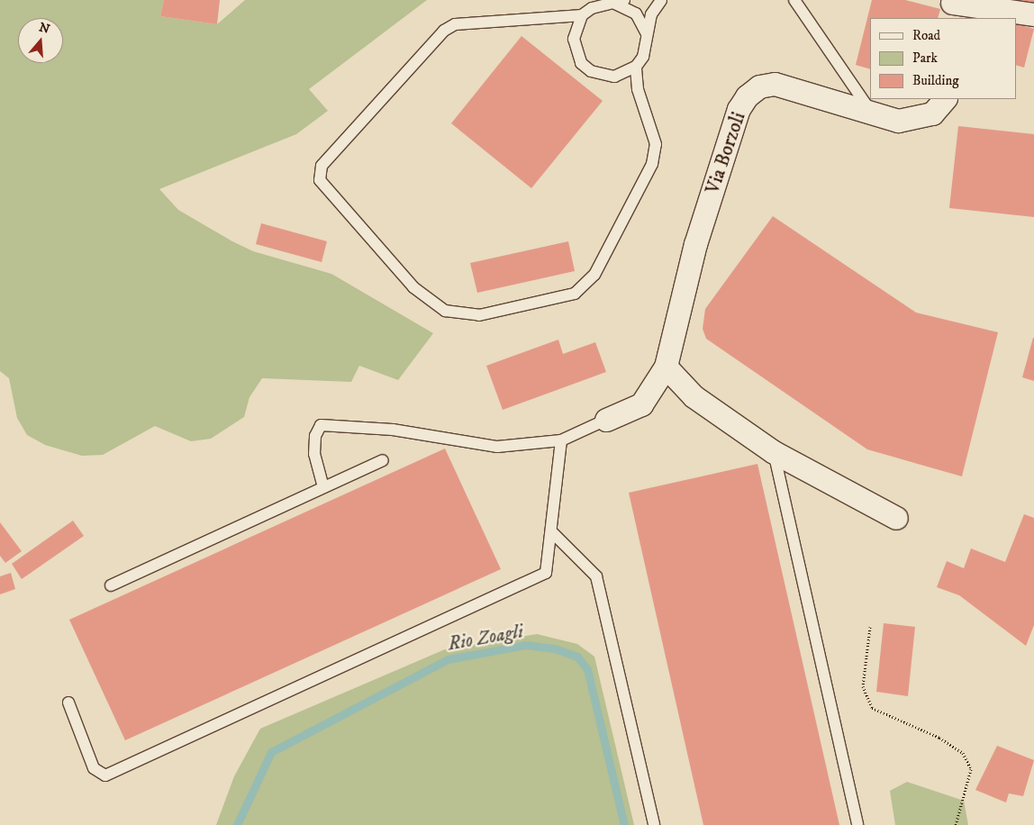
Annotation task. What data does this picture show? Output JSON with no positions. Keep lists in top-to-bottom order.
{
  "streets": {
    "street": ["Via Borzoli"]
  },
  "water": ["Rio Zoagli"],
  "legend": ["Road", "Park", "Building"],
  "north": "top"
}
